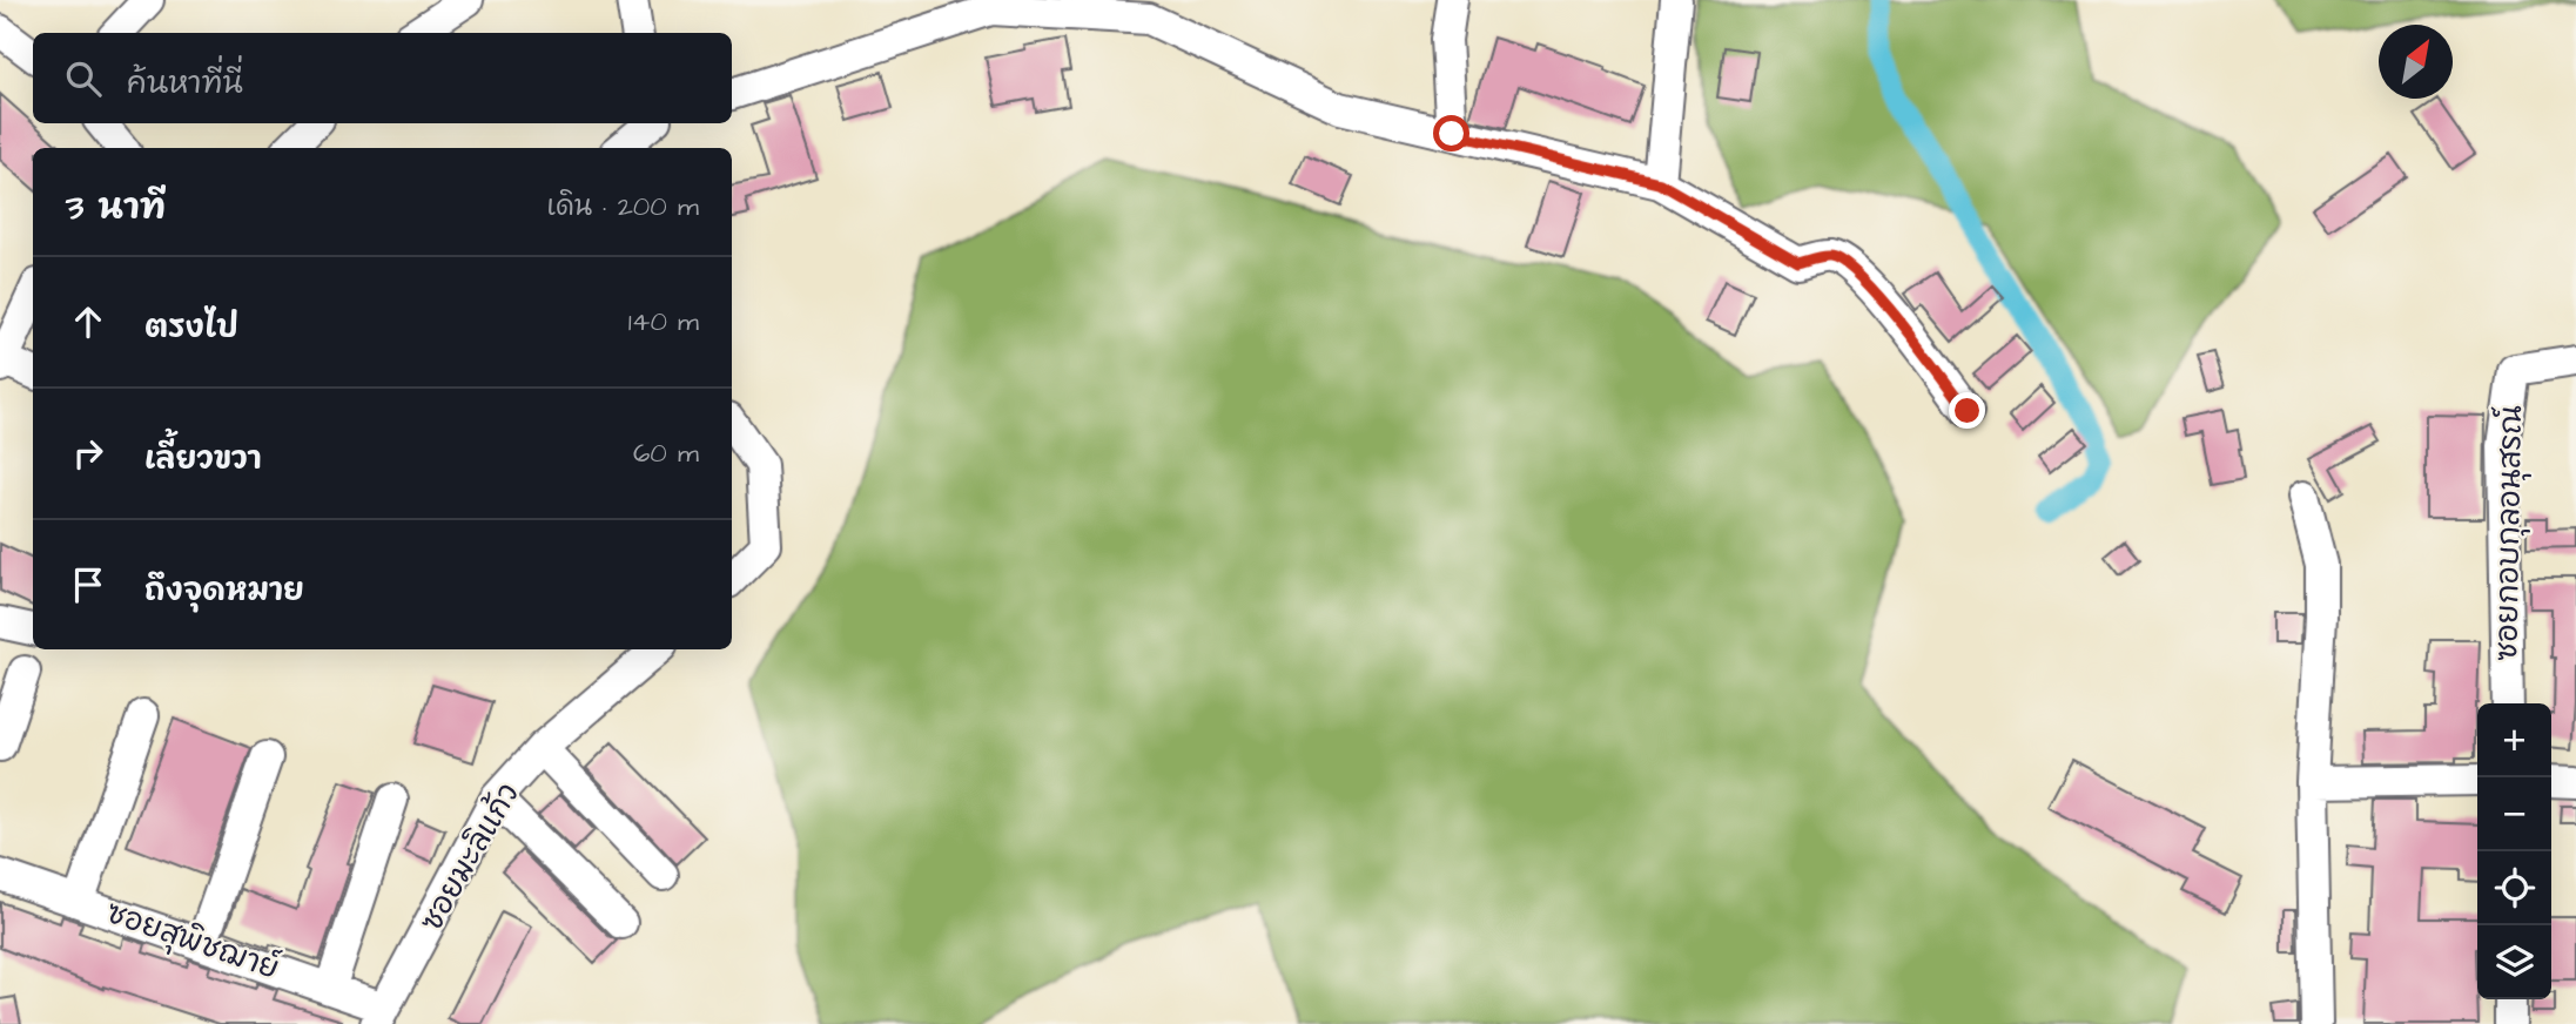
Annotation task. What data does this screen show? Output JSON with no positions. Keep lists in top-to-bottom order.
{
  "streets": {
    "street": ["ซอยกอบกุลอนุสรณ์", "ซอยมะลิแก้ว", "ซอยสุพิชฌาย์"]
  },
  "crossings": [
    ["ซอยมะลิแก้ว", "ซอยสุพิชฌาย์"]
  ],
  "north": "top right",
  "page": {
    "search": "ค้นหาที่นี่",
    "heading": ["3 นาที", "เดิน · 200 m"],
    "list": [
      ["ตรงไป", "140 m"],
      ["เลี้ยวขวา", "60 m"],
      "ถึงจุดหมาย"
    ],
    "map_buttons": ["+", "−"]
  }
}
